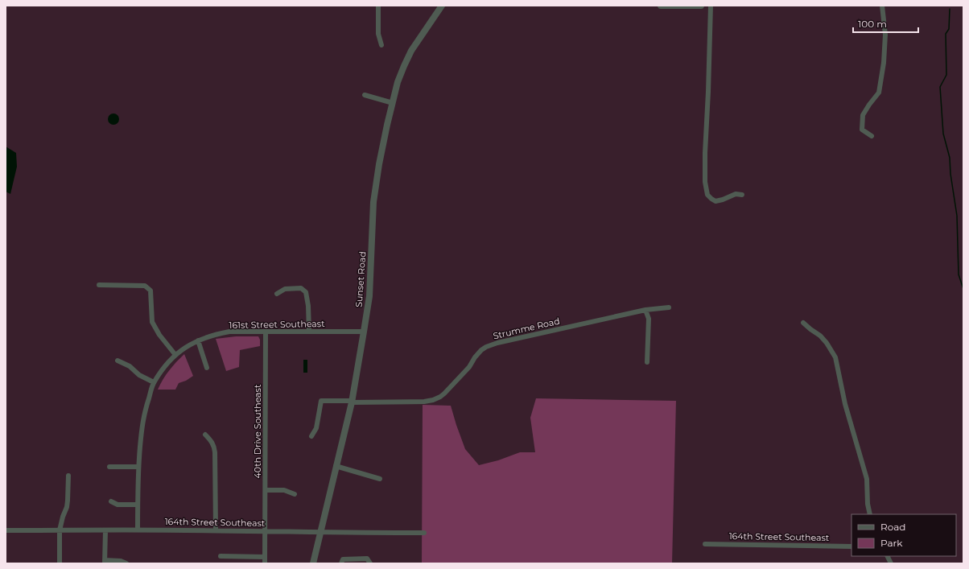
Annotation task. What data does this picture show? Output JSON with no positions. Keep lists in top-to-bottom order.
{
  "streets": {
    "street": [
      "Sunset Road",
      "161st Street Southeast",
      "Strumme Road",
      "40th Drive Southeast",
      "164th Street Southeast"
    ]
  },
  "crossings": [
    ["Sunset Road", "161st Street Southeast"],
    ["Sunset Road", "Strumme Road"],
    ["Sunset Road", "164th Street Southeast"],
    ["161st Street Southeast", "40th Drive Southeast"],
    ["161st Street Southeast", "164th Street Southeast"],
    ["40th Drive Southeast", "164th Street Southeast"]
  ],
  "legend": ["Road", "Park"],
  "scale_bar": "100 m"
}
